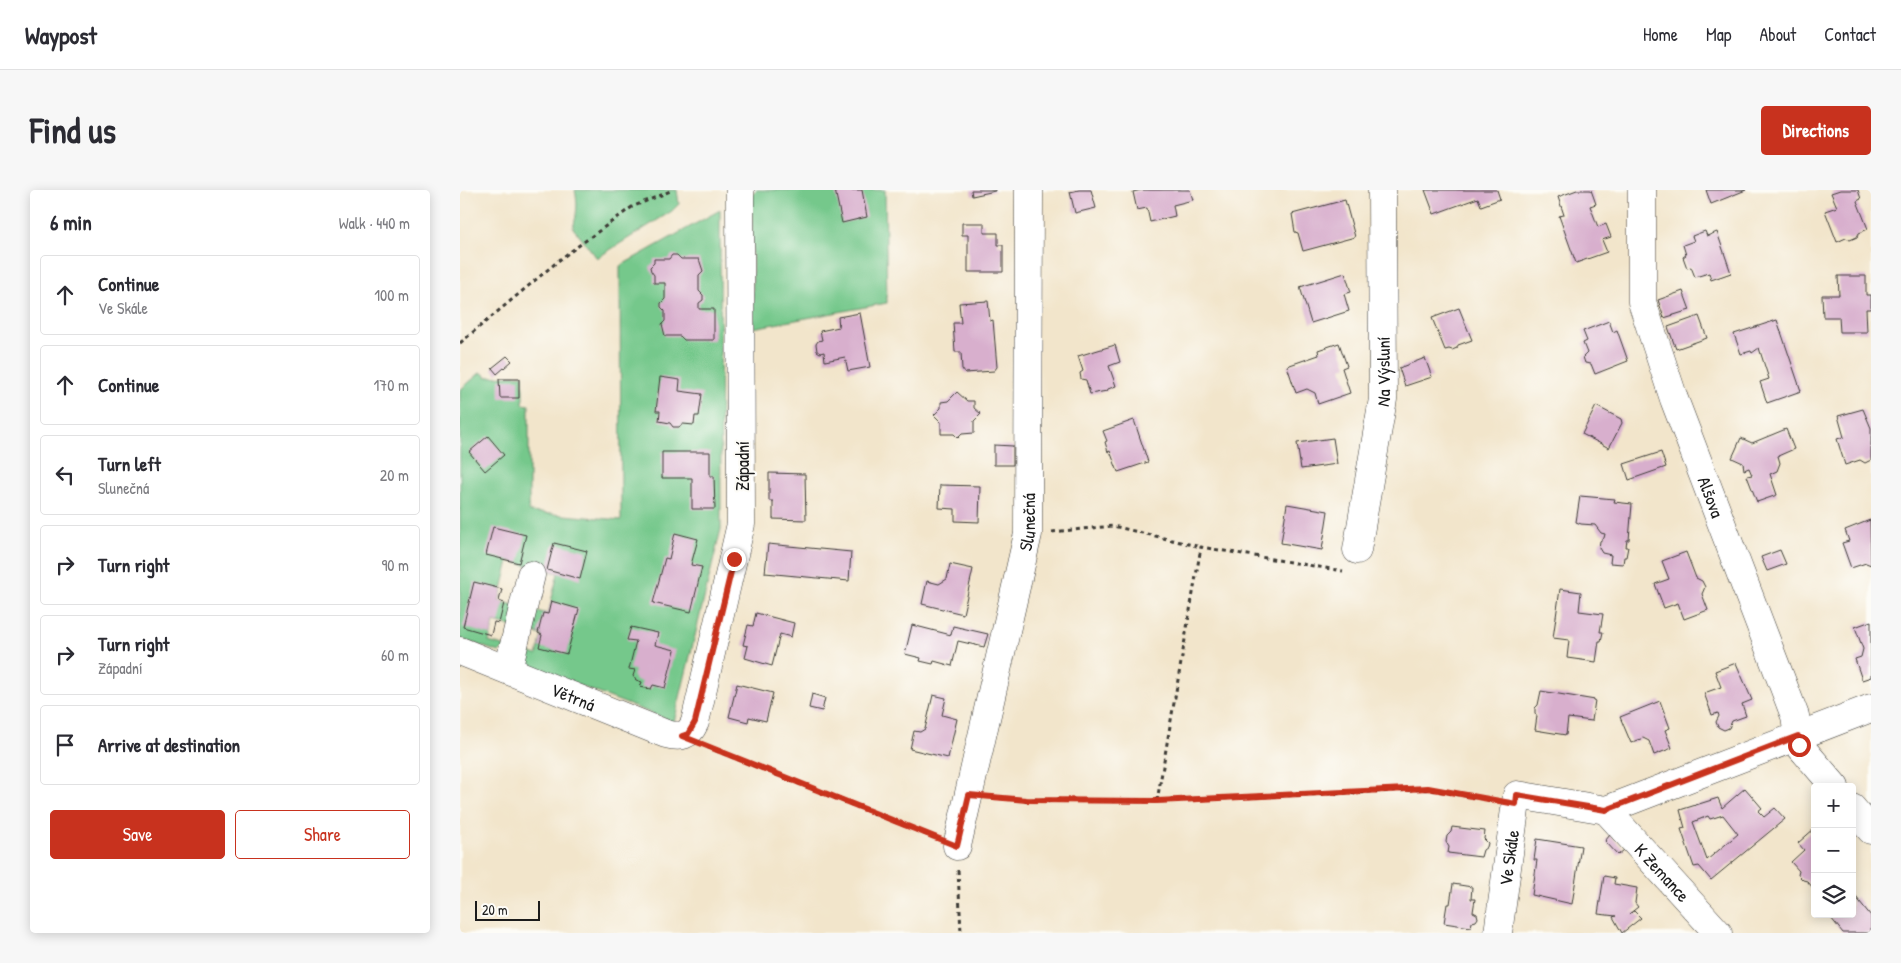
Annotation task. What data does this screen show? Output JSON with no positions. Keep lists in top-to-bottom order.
{
  "streets": {
    "street": [
      "Na Výsluní",
      "Západní",
      "Alšova",
      "Slunečná",
      "Větrná",
      "Ve Skále",
      "K Zemance"
    ]
  },
  "crossings": [
    ["Západní", "Větrná"],
    ["Ve Skále", "K Zemance"]
  ],
  "scale_bar": "20 m",
  "page": {
    "header": "Waypost",
    "nav": [
      "Home",
      "Map",
      "About",
      "Contact"
    ],
    "buttons": [
      "Directions",
      ["Save", "Share"]
    ],
    "title": "Find us",
    "heading": ["6 min", "Walk · 440 m"],
    "list": [
      ["Continue", "Ve Skále", "100 m"],
      ["Continue", "170 m"],
      ["Turn left", "Slunečná", "20 m"],
      ["Turn right", "90 m"],
      ["Turn right", "Západní", "60 m"],
      "Arrive at destination"
    ],
    "map_buttons": ["+", "−"],
    "scale": "20 m"
  }
}
